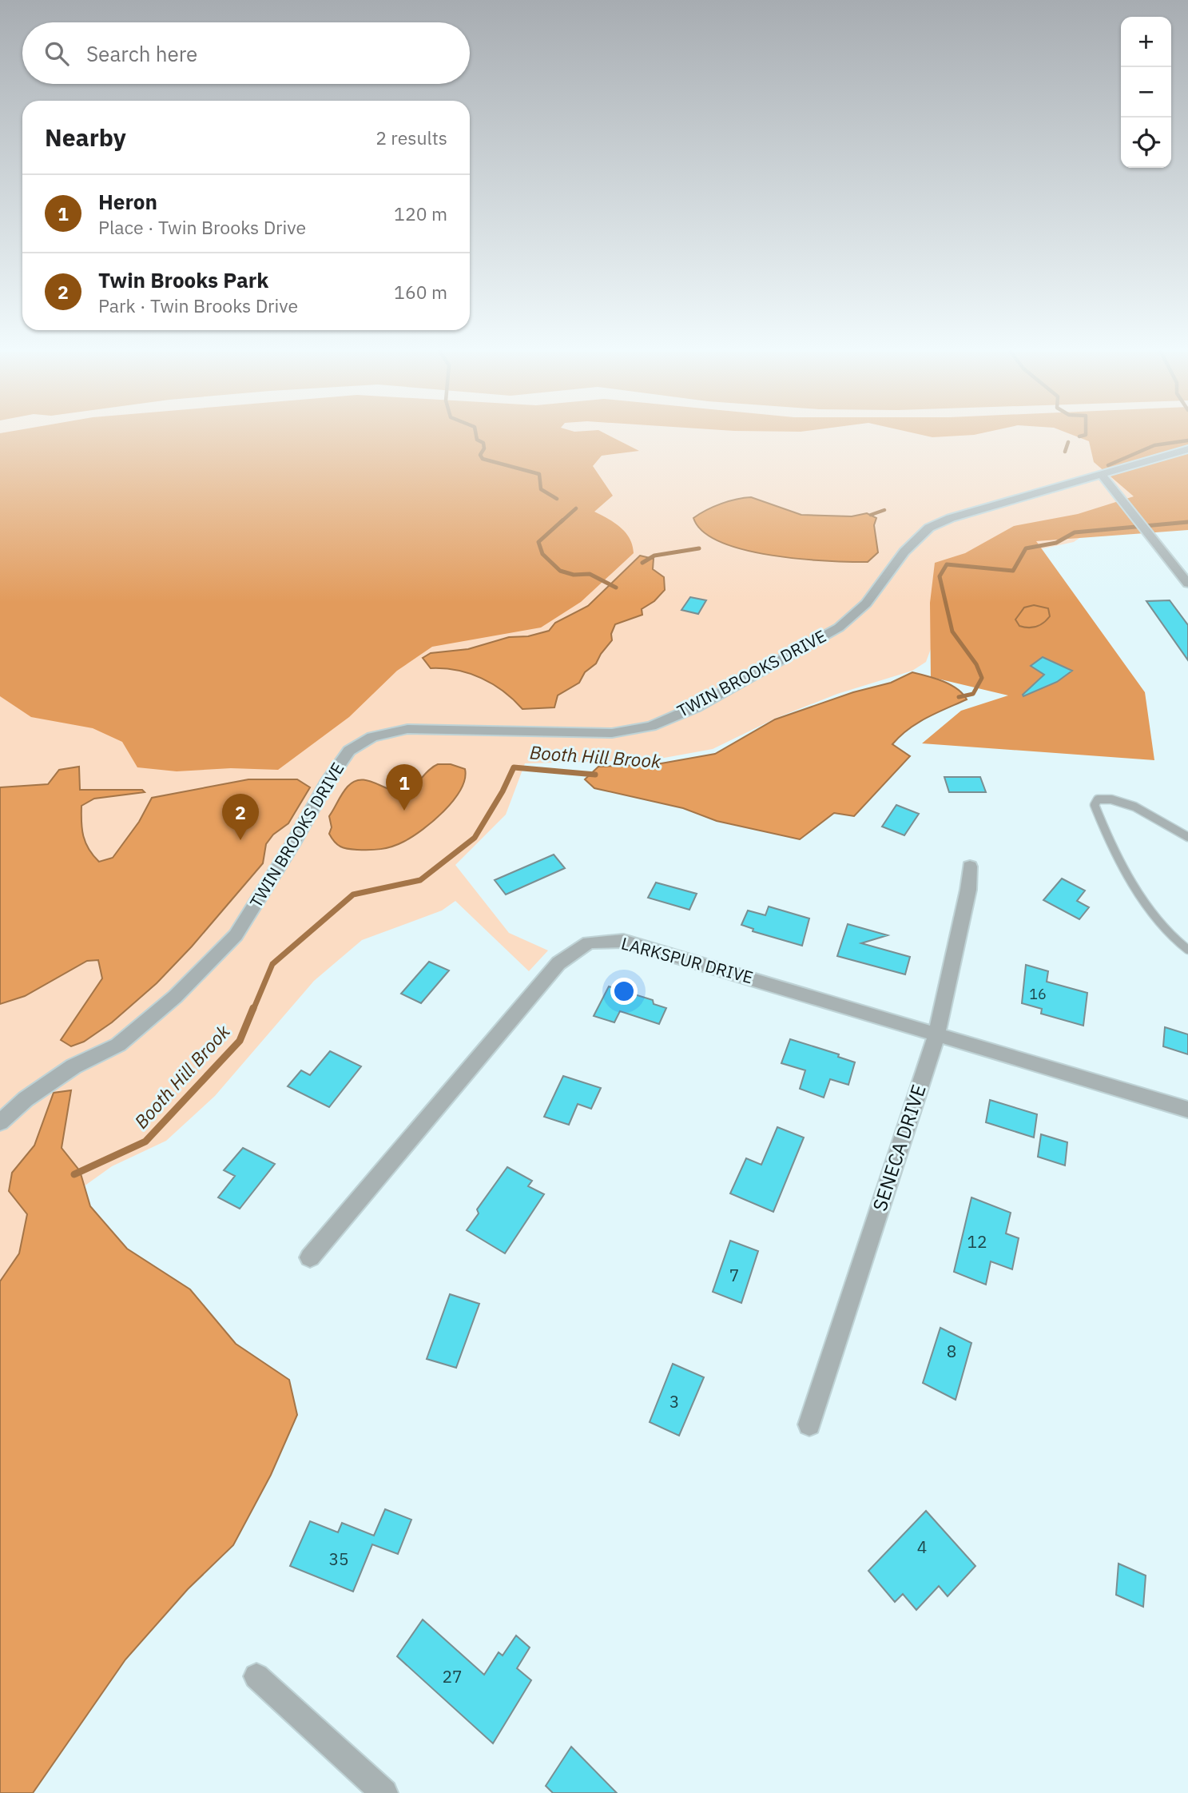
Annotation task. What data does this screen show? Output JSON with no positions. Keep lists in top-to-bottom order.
{
  "streets": {
    "street": ["TWIN BROOKS DRIVE", "LARKSPUR DRIVE", "SENECA DRIVE"]
  },
  "crossings": [
    ["LARKSPUR DRIVE", "SENECA DRIVE"]
  ],
  "water": ["Booth Hill Brook"],
  "house_numbers": [
    "16",
    "12",
    "7",
    "8",
    "3",
    "4",
    "35",
    "27"
  ],
  "page": {
    "map_buttons": ["+", "−"],
    "search": "Search here",
    "heading": ["Nearby", "2 results"],
    "list": [
      {
        "mark": "1",
        "name": "Heron",
        "note": "Place · Twin Brooks Drive",
        "value": "120 m"
      },
      {
        "mark": "2",
        "name": "Twin Brooks Park",
        "note": "Park · Twin Brooks Drive",
        "value": "160 m"
      }
    ],
    "pins": ["1", "2"]
  }
}
